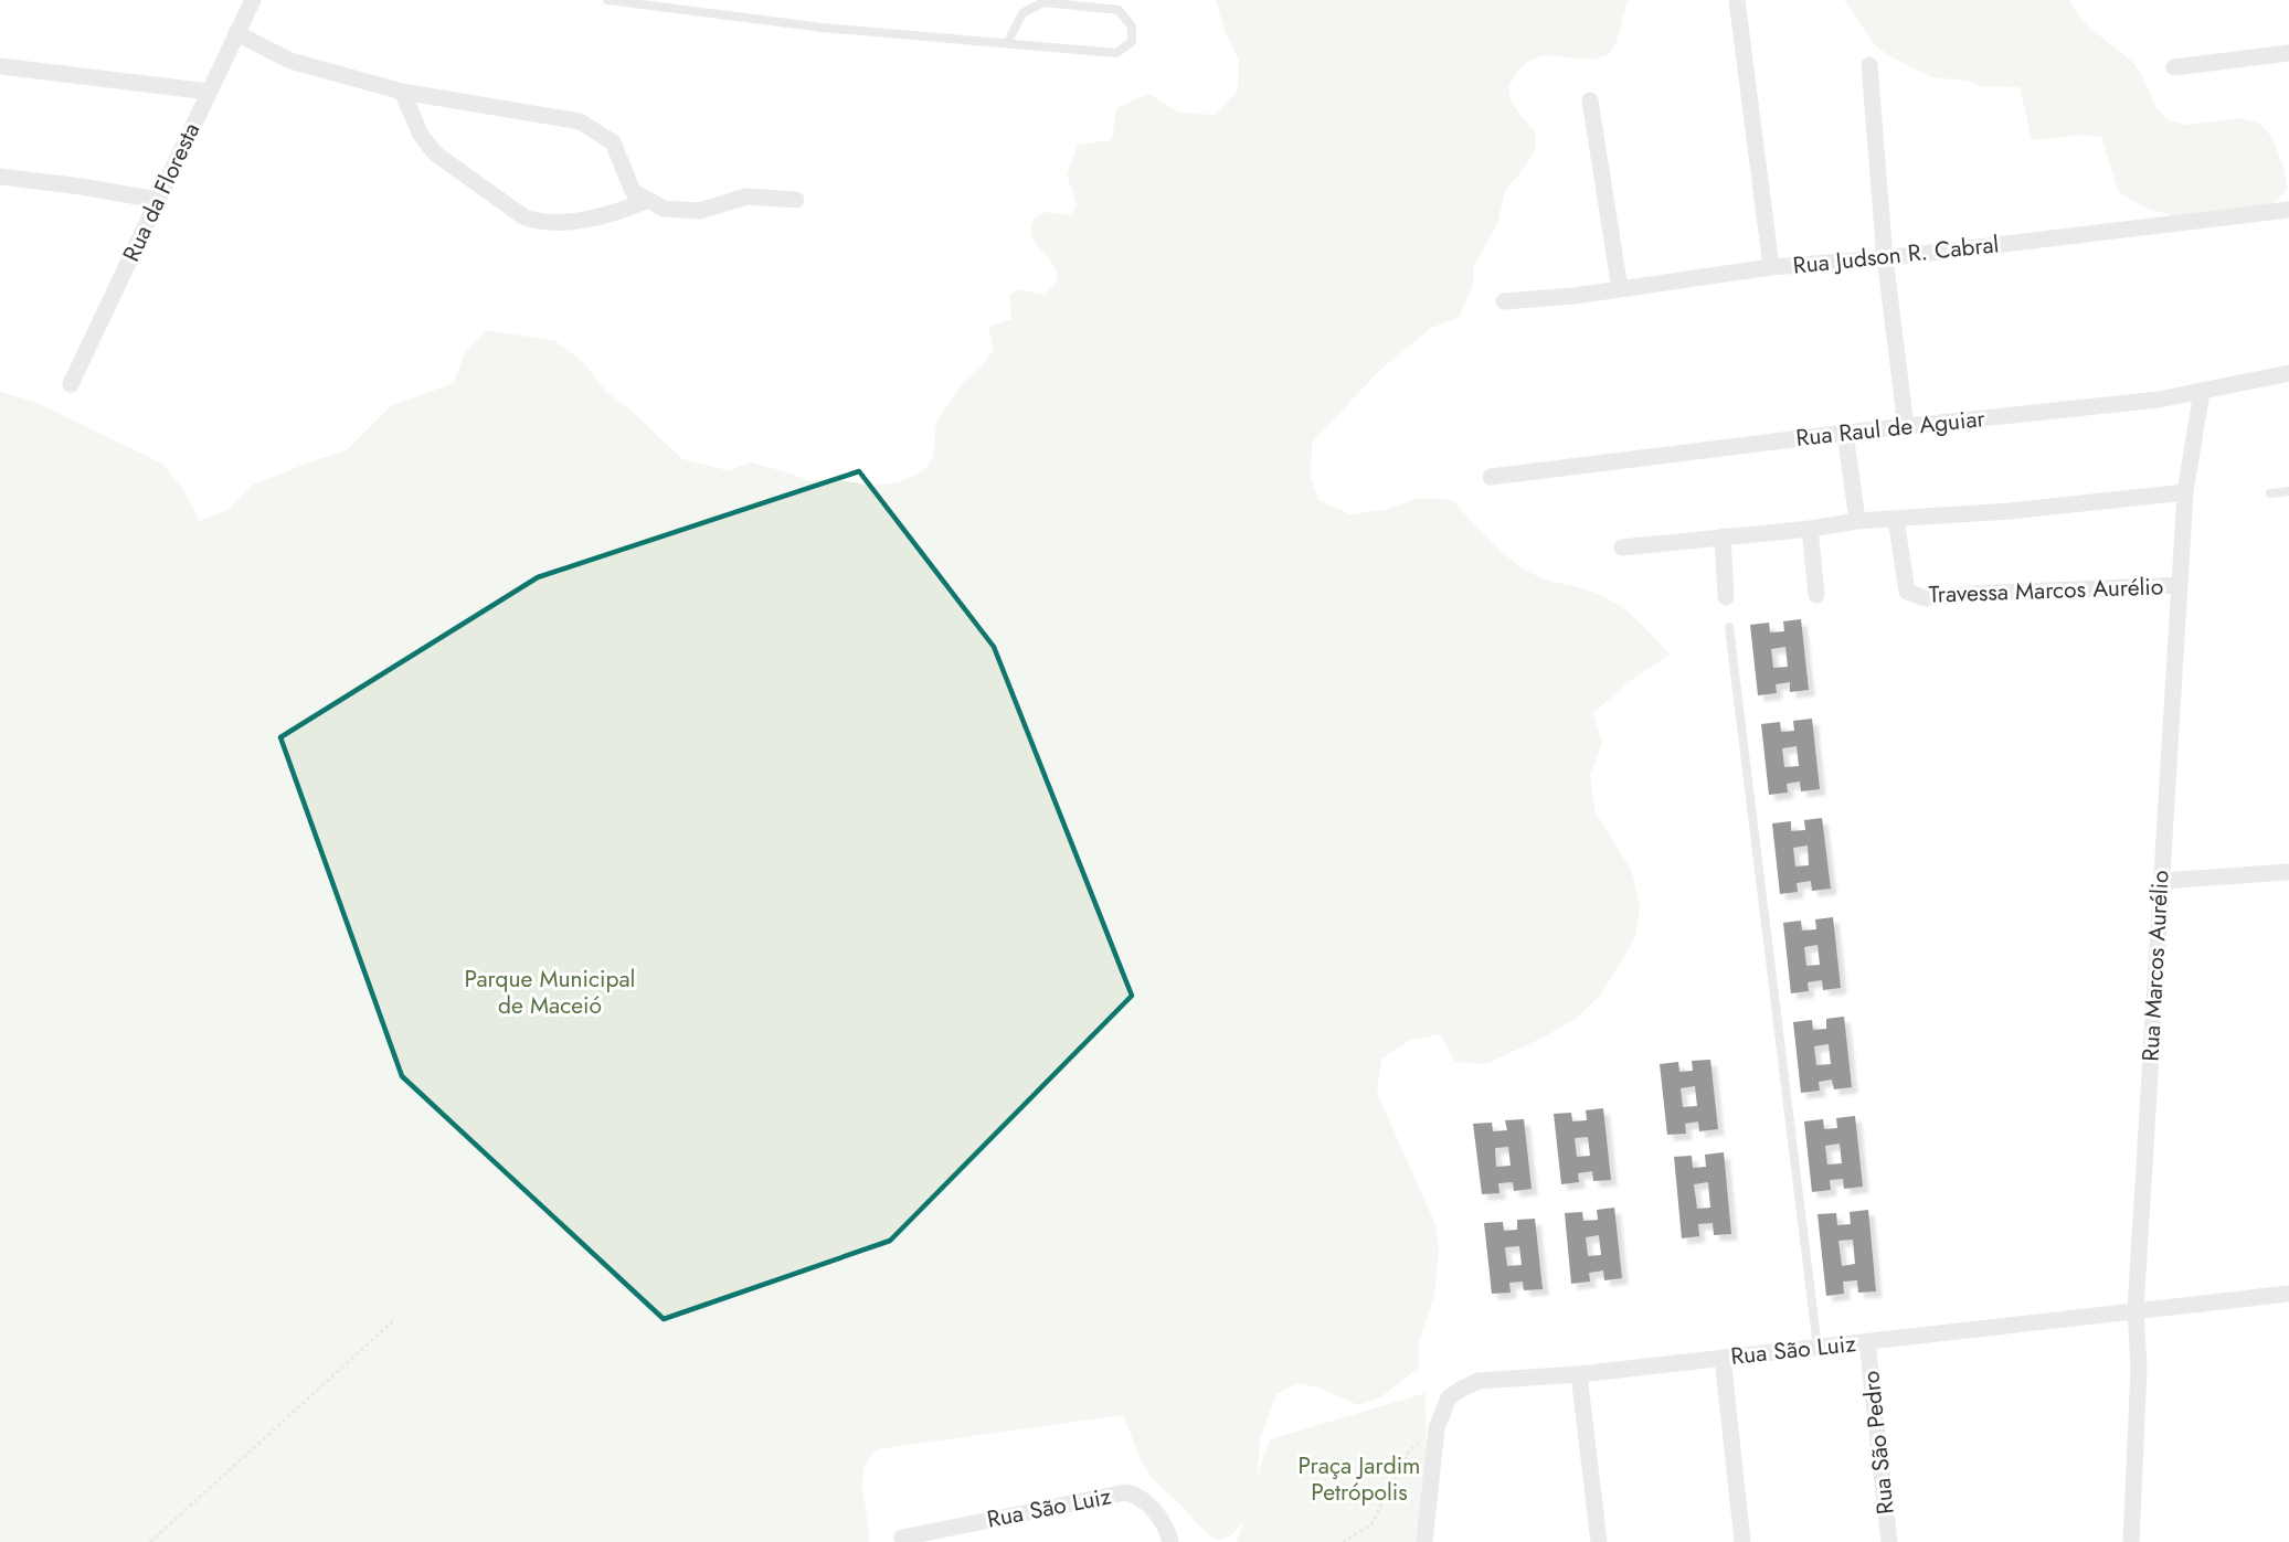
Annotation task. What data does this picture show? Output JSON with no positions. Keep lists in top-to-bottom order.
{
  "streets": {
    "street": [
      "Rua da Floresta",
      "Rua Judson R. Cabral",
      "Rua Raul de Aguiar",
      "Travessa Marcos Aurélio",
      "Rua Marcos Aurélio",
      "Rua São Luiz",
      "Rua São Pedro"
    ]
  },
  "crossings": [
    ["Rua Raul de Aguiar", "Rua Marcos Aurélio"],
    ["Travessa Marcos Aurélio", "Rua Marcos Aurélio"],
    ["Rua Marcos Aurélio", "Rua São Luiz"],
    ["Rua São Luiz", "Rua São Pedro"]
  ],
  "parks": ["Parque Municipal de Maceió", "Praça Jardim Petrópolis"]
}
